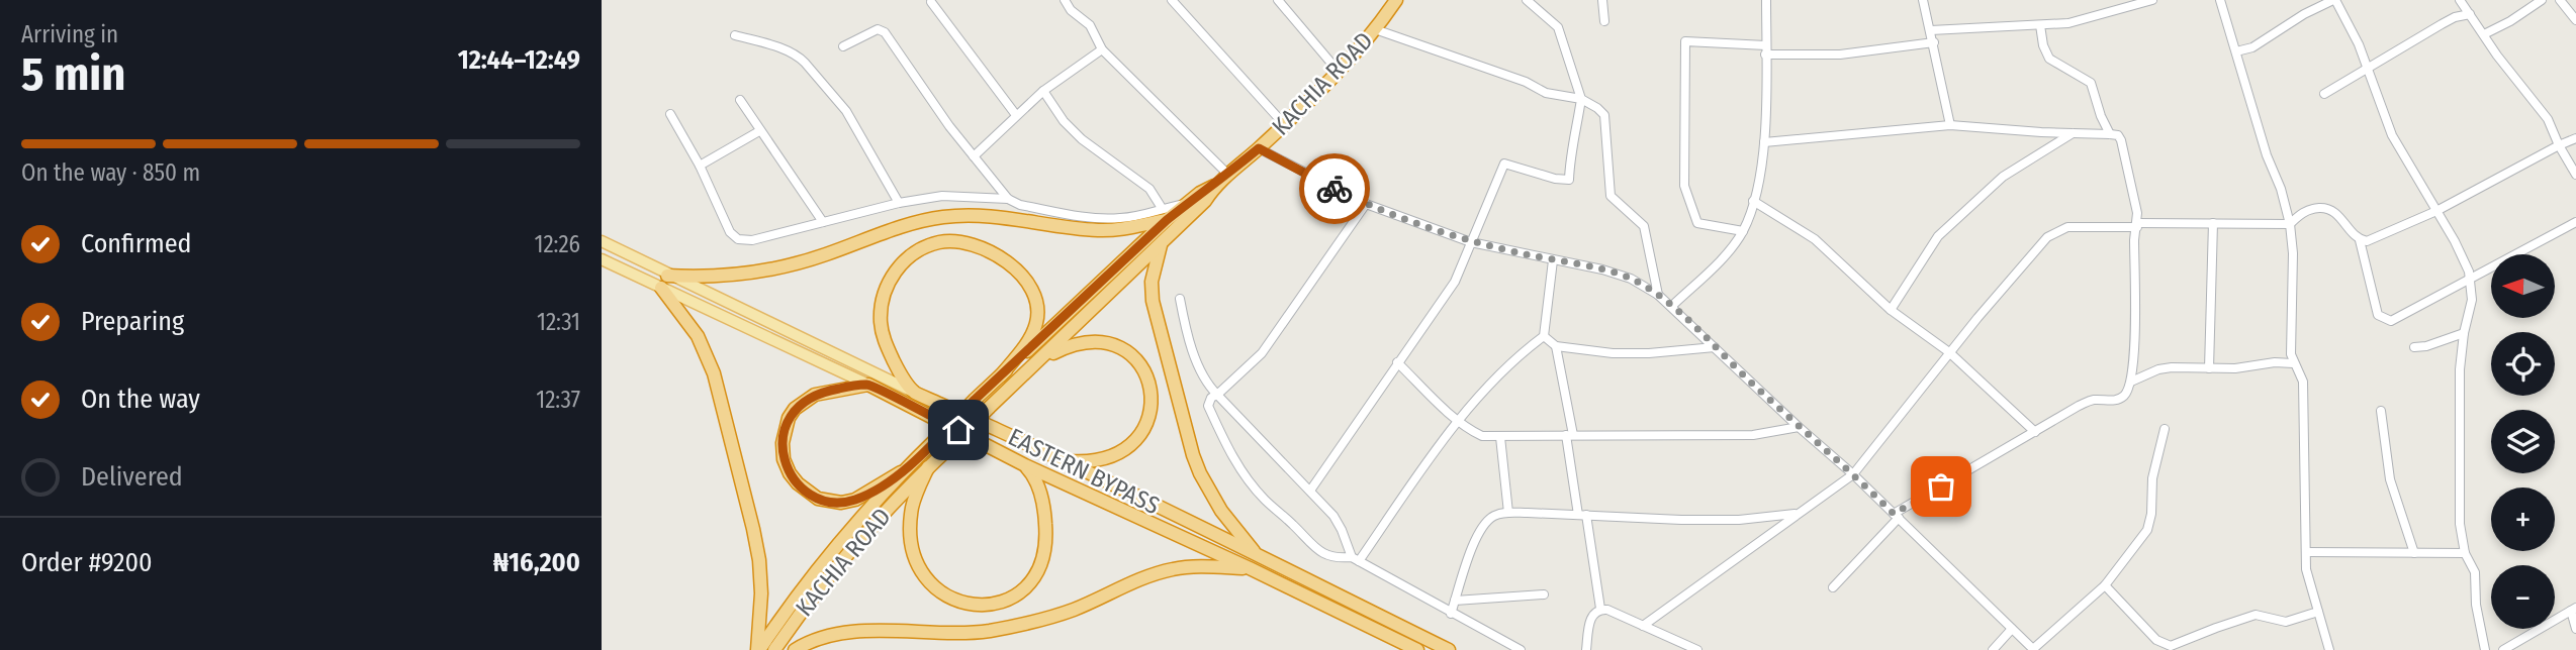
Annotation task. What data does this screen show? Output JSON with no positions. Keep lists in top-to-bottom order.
{
  "streets": {
    "highway": ["KACHIA ROAD", "EASTERN BYPASS"]
  },
  "north": "left",
  "page": {
    "heading": ["5 min", "Arriving in", "12:44–12:49"],
    "panel": ["Order #9200", "₦16,200"],
    "bar": "On the way · 850 m",
    "list": [
      ["Confirmed", "12:26"],
      ["Preparing", "12:31"],
      ["On the way", "12:37"],
      "Delivered"
    ],
    "map_buttons": ["+", "−"]
  }
}
